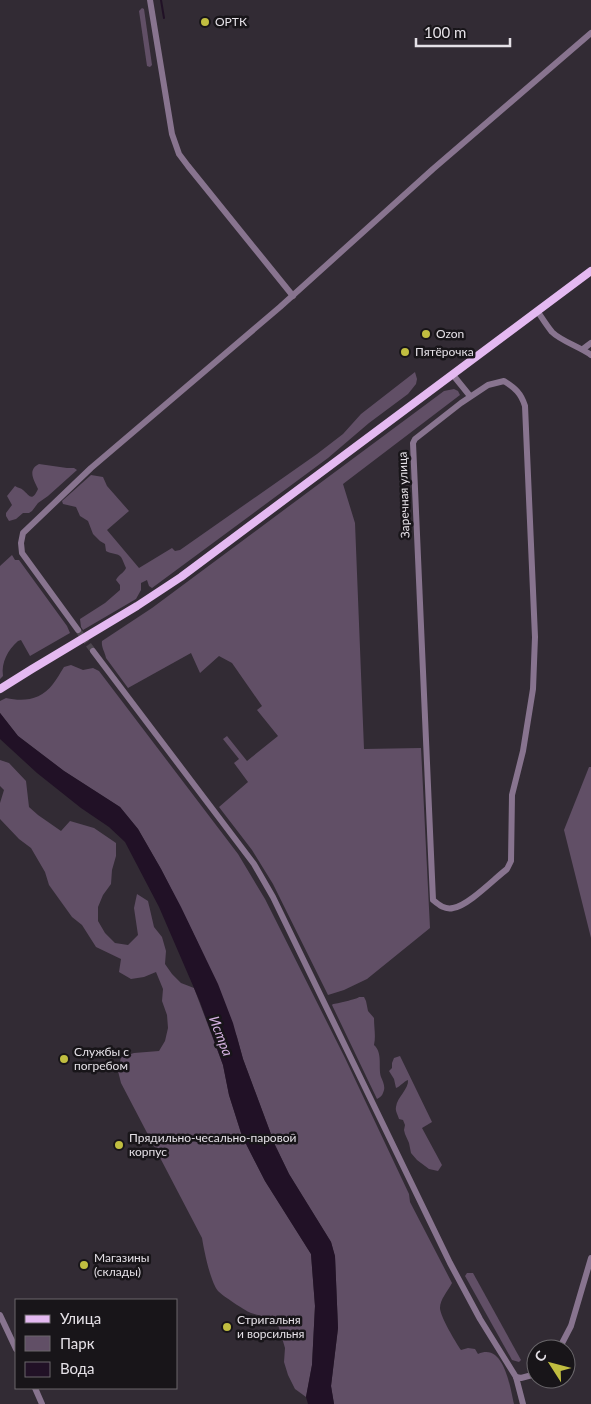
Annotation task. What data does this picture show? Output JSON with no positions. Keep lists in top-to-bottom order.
{
  "streets": {
    "street": ["Заречная улица"]
  },
  "water": ["Истра"],
  "places": [
    "ОРТК",
    "Ozon",
    "Пятёрочка",
    "Службы с погребом",
    "Прядильно-чесально-паровой корпус",
    "Магазины (склады)",
    "Стригальня и ворсильня"
  ],
  "legend": ["Улица", "Парк", "Вода"],
  "scale_bar": "100 m",
  "north": "top left"
}
